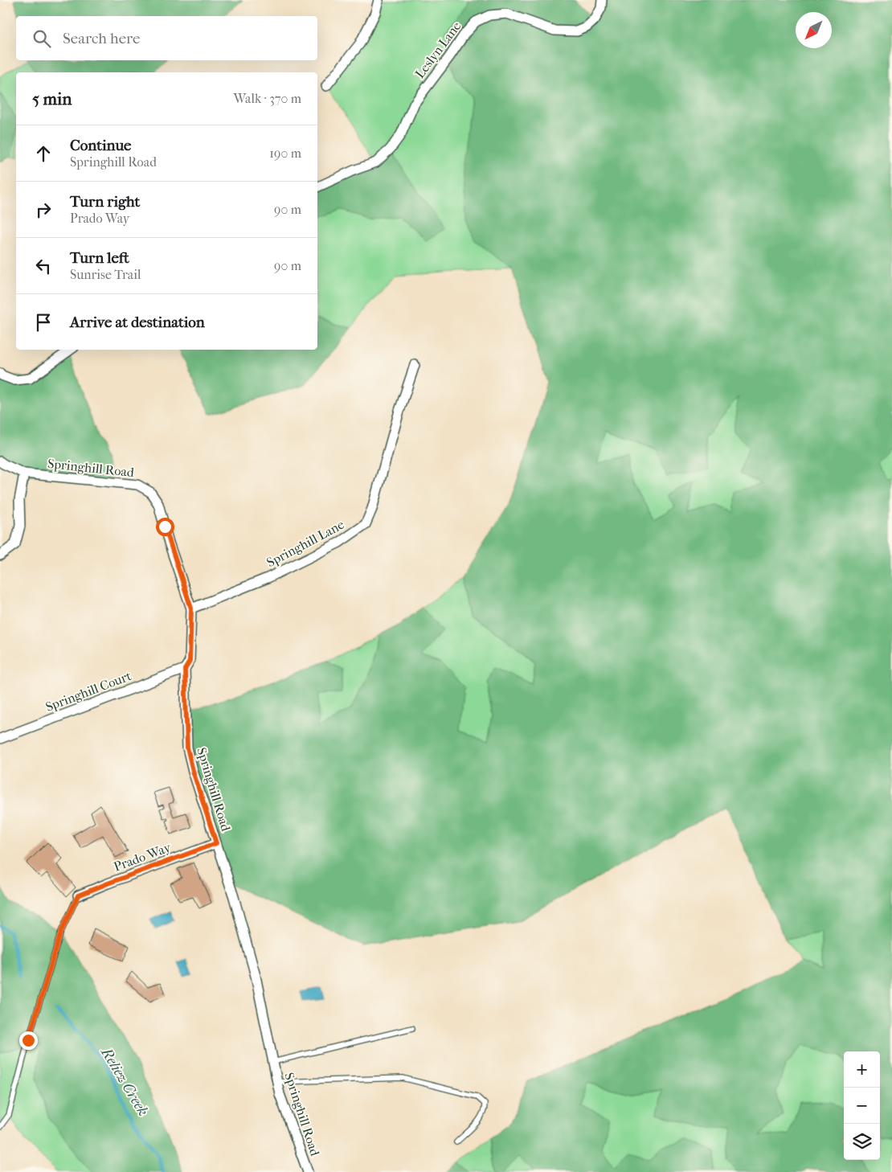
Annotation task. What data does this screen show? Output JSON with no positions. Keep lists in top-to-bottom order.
{
  "streets": {
    "street": [
      "Leslyn Lane",
      "Springhill Road",
      "Springhill Lane",
      "Springhill Court",
      "Prado Way"
    ]
  },
  "crossings": [
    ["Springhill Road", "Springhill Lane"],
    ["Springhill Road", "Springhill Court"],
    ["Springhill Road", "Prado Way"]
  ],
  "water": ["Reliez Creek"],
  "north": "bottom left",
  "page": {
    "search": "Search here",
    "heading": ["5 min", "Walk · 370 m"],
    "list": [
      ["Continue", "Springhill Road", "190 m"],
      ["Turn right", "Prado Way", "90 m"],
      ["Turn left", "Sunrise Trail", "90 m"],
      "Arrive at destination"
    ],
    "map_buttons": ["+", "−"]
  }
}
